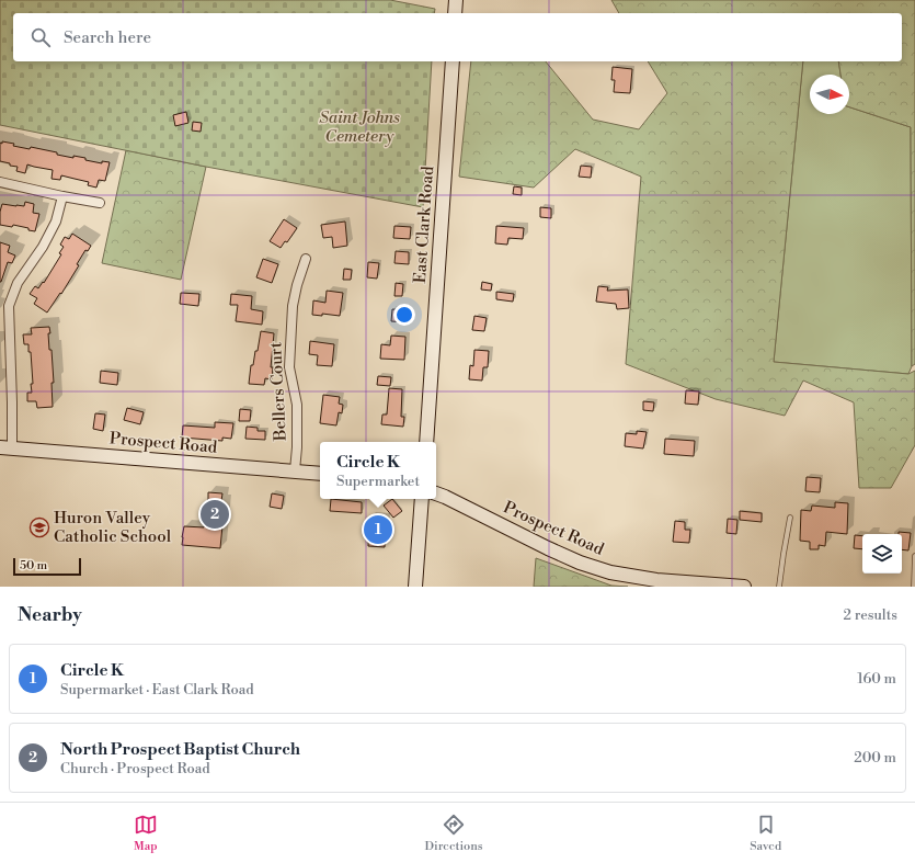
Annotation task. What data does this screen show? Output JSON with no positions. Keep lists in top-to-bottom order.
{
  "streets": {
    "main road": ["East Clark Road", "Prospect Road"],
    "street": ["Bellers Court"]
  },
  "crossings": [
    ["Bellers Court", "Prospect Road"]
  ],
  "parks": ["Saint Johns Cemetery"],
  "places": {
    "school or university": ["Huron Valley Catholic School"]
  },
  "scale_bar": "50 m",
  "north": "right",
  "page": {
    "search": "Search here",
    "popup": ["Circle K", "Supermarket"],
    "pins": ["2", "1"],
    "scale": "50 m",
    "heading": ["Nearby", "2 results"],
    "list": [
      {
        "mark": "1",
        "name": "Circle K",
        "note": "Supermarket · East Clark Road",
        "value": "160 m"
      },
      {
        "mark": "2",
        "name": "North Prospect Baptist Church",
        "note": "Church · Prospect Road",
        "value": "200 m"
      }
    ],
    "nav": ["Map", "Directions", "Saved"]
  }
}
